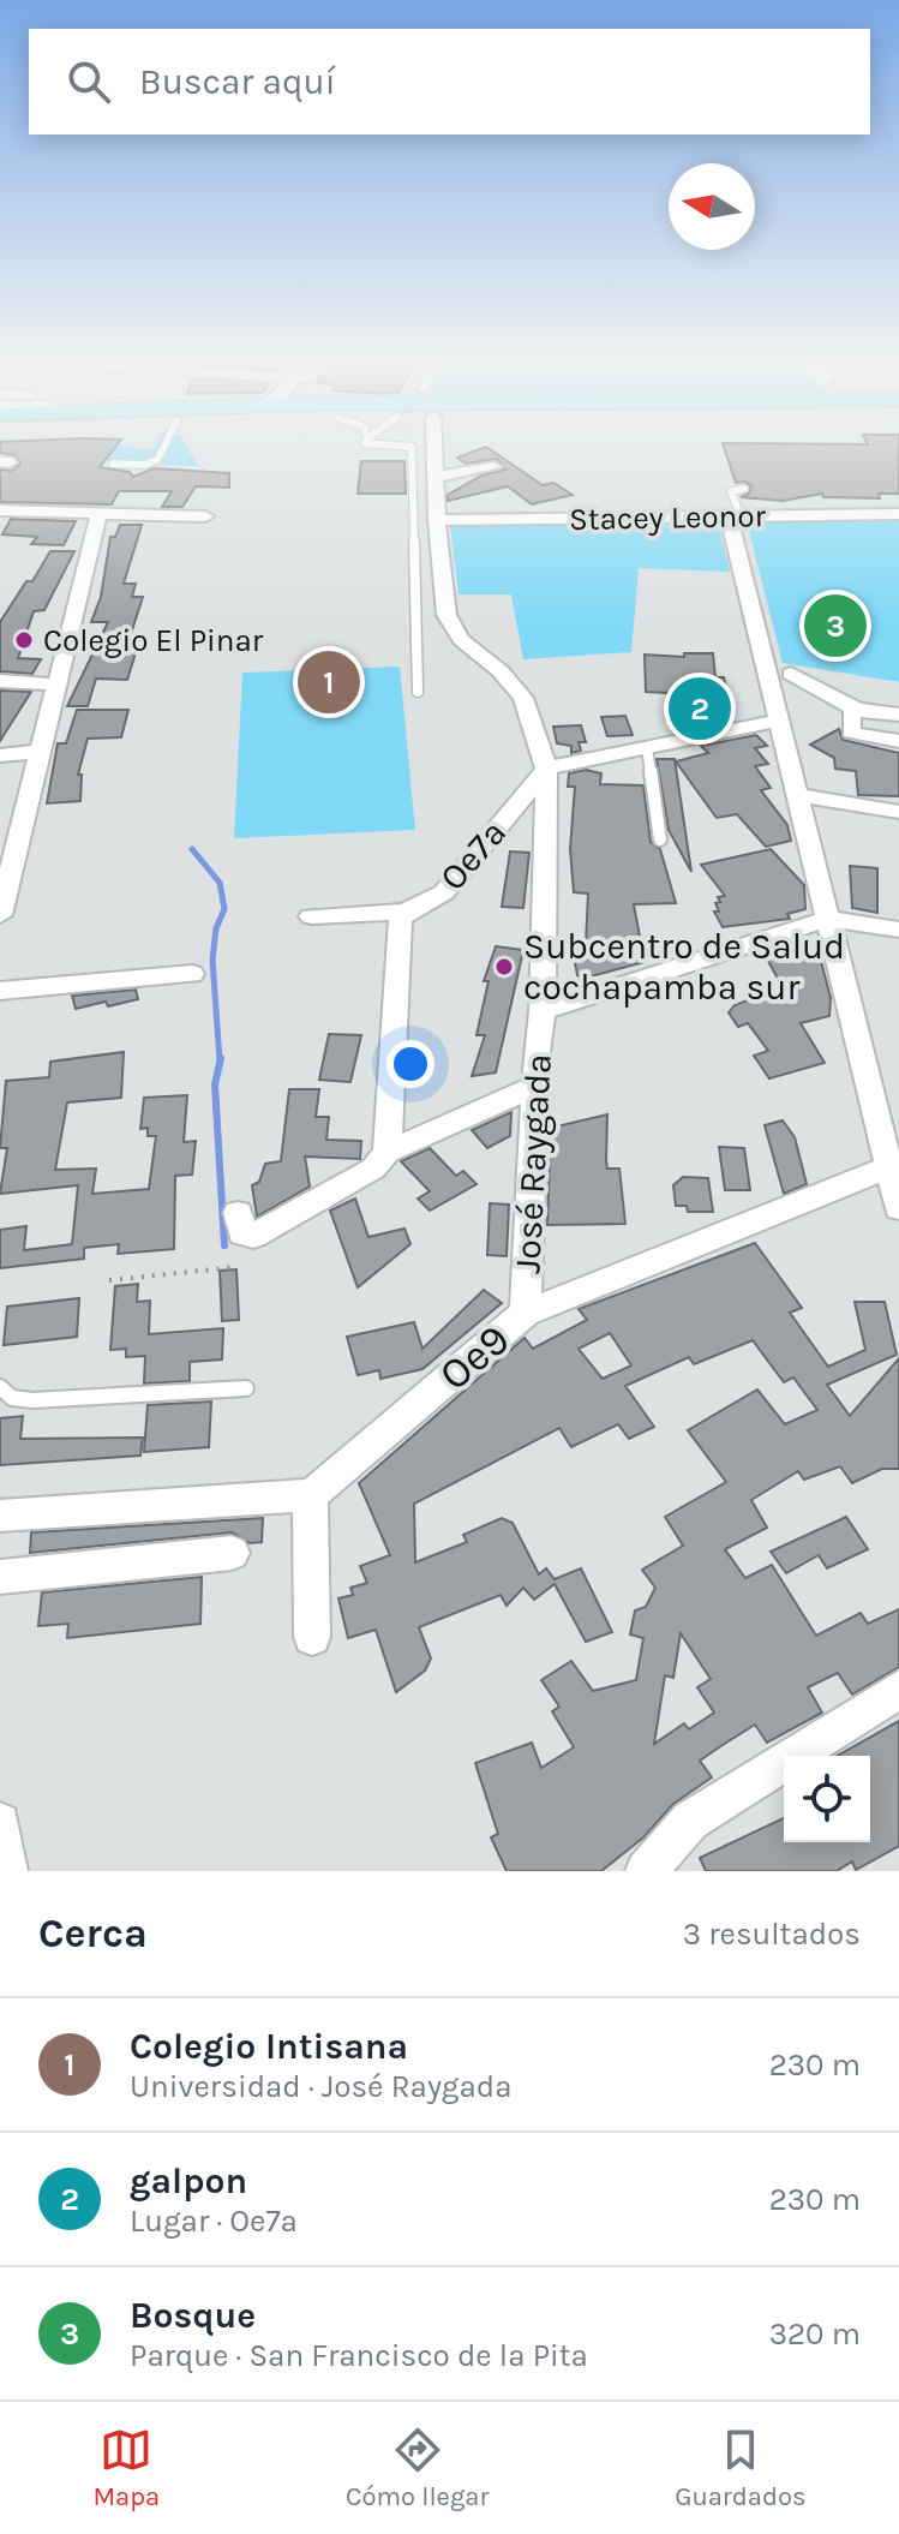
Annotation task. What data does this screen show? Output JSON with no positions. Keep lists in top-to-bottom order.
{
  "streets": {
    "street": [
      "Stacey Leonor",
      "Oe7a",
      "José Raygada",
      "Oe9"
    ]
  },
  "crossings": [
    ["Stacey Leonor", "José Raygada"],
    ["Oe7a", "José Raygada"],
    ["José Raygada", "Oe9"]
  ],
  "places": ["Colegio El Pinar", "Subcentro de Salud cochapamba sur"],
  "north": "left",
  "page": {
    "search": "Buscar aquí",
    "pins": ["3", "1", "2"],
    "heading": ["Cerca", "3 resultados"],
    "list": [
      {
        "mark": "1",
        "name": "Colegio Intisana",
        "note": "Universidad · José Raygada",
        "value": "230 m"
      },
      {
        "mark": "2",
        "name": "galpon",
        "note": "Lugar · Oe7a",
        "value": "230 m"
      },
      {
        "mark": "3",
        "name": "Bosque",
        "note": "Parque · San Francisco de la Pita",
        "value": "320 m"
      }
    ],
    "nav": ["Mapa", "Cómo llegar", "Guardados"]
  }
}
